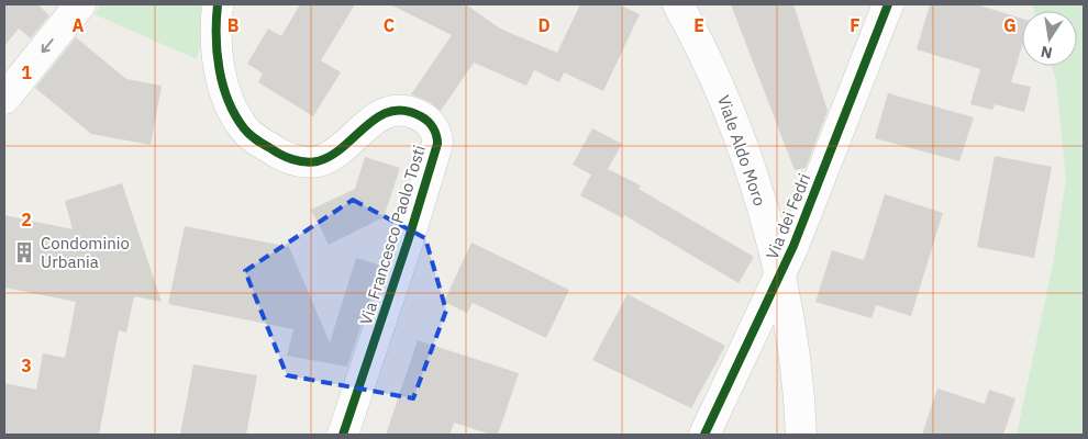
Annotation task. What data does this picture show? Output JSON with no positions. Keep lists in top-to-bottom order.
{
  "streets": {
    "street": ["Viale Aldo Moro", "Via dei Fedri", "Via Francesco Paolo Tosti"]
  },
  "crossings": [
    ["Viale Aldo Moro", "Via dei Fedri"]
  ],
  "places": {
    "building": ["Condominio Urbania"]
  },
  "north": "bottom",
  "grid": {
    "columns": [
      "A",
      "B",
      "C",
      "D",
      "E",
      "F",
      "G"
    ],
    "rows": ["1", "2", "3"]
  }
}
